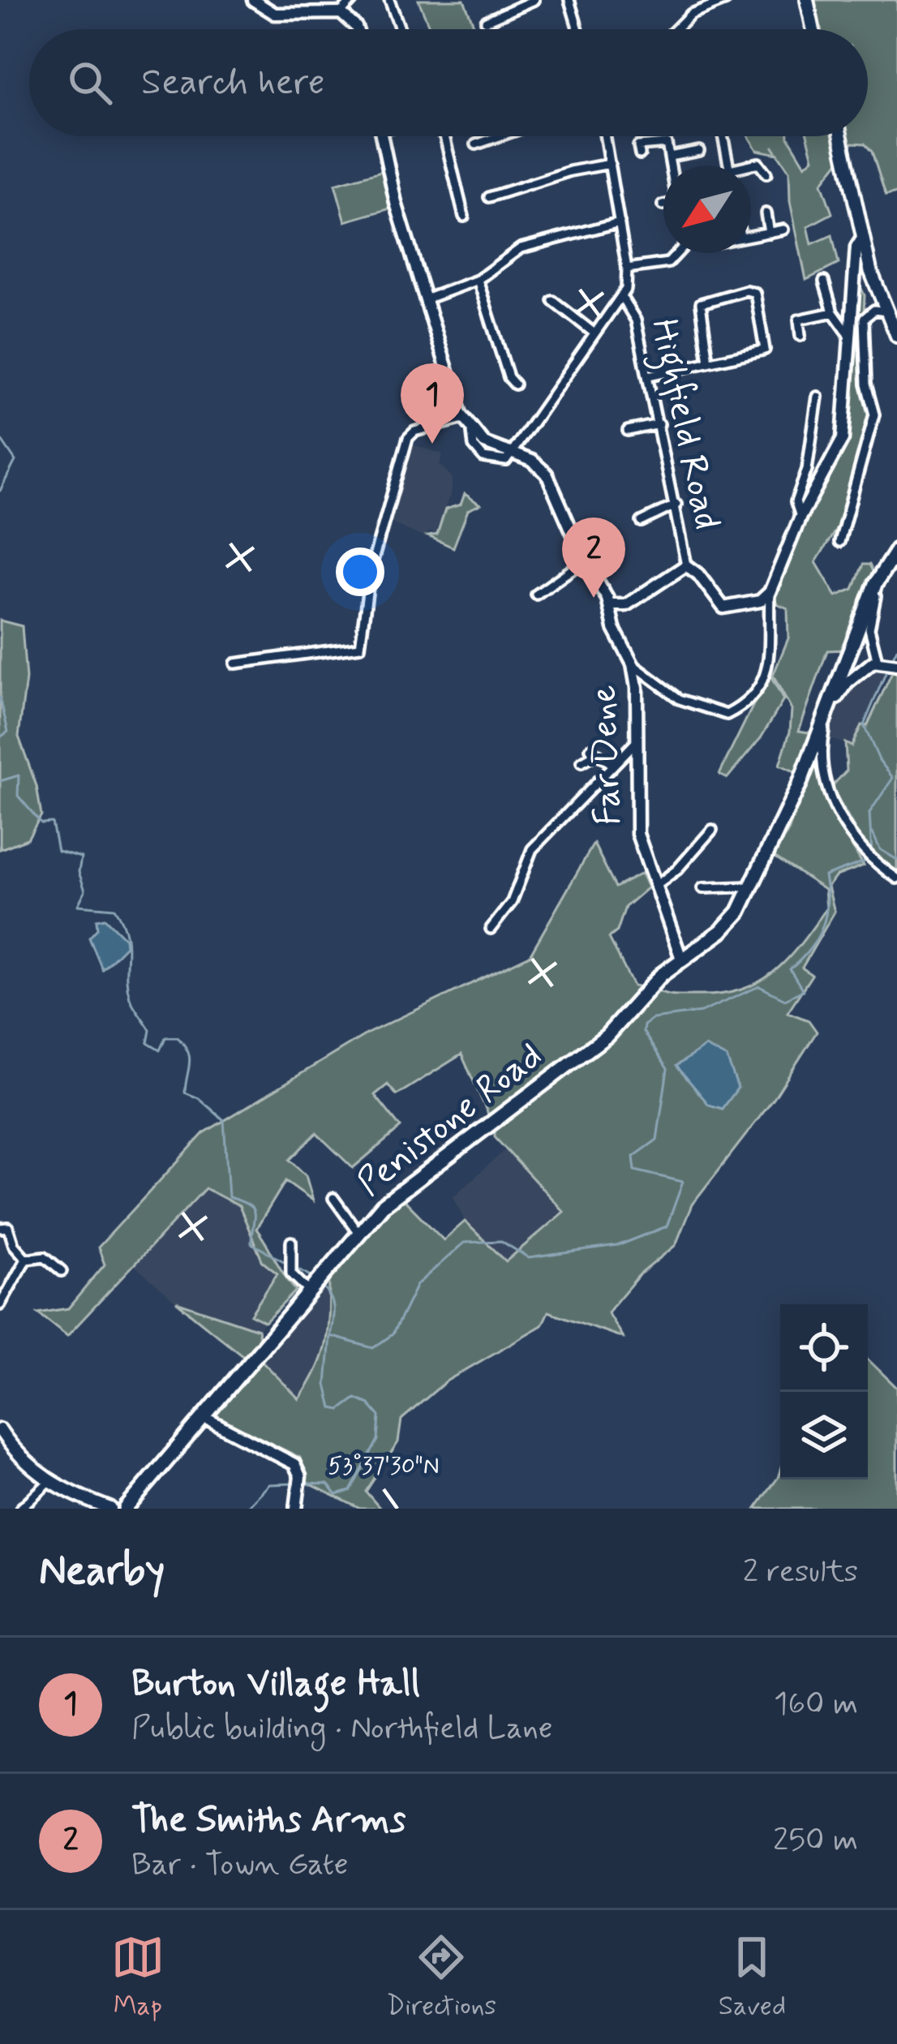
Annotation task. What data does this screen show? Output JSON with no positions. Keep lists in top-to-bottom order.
{
  "streets": {
    "highway": ["Penistone Road"],
    "street": ["Highfield Road", "Far Dene"]
  },
  "crossings": [
    ["Far Dene", "Penistone Road"]
  ],
  "north": "bottom left",
  "page": {
    "search": "Search here",
    "pins": ["1", "2"],
    "heading": ["Nearby", "2 results"],
    "list": [
      {
        "mark": "1",
        "name": "Burton Village Hall",
        "note": "Public building · Northfield Lane",
        "value": "160 m"
      },
      {
        "mark": "2",
        "name": "The Smiths Arms",
        "note": "Bar · Town Gate",
        "value": "250 m"
      }
    ],
    "nav": ["Map", "Directions", "Saved"]
  },
  "coordinates": ["53°37'30\"N"]
}
